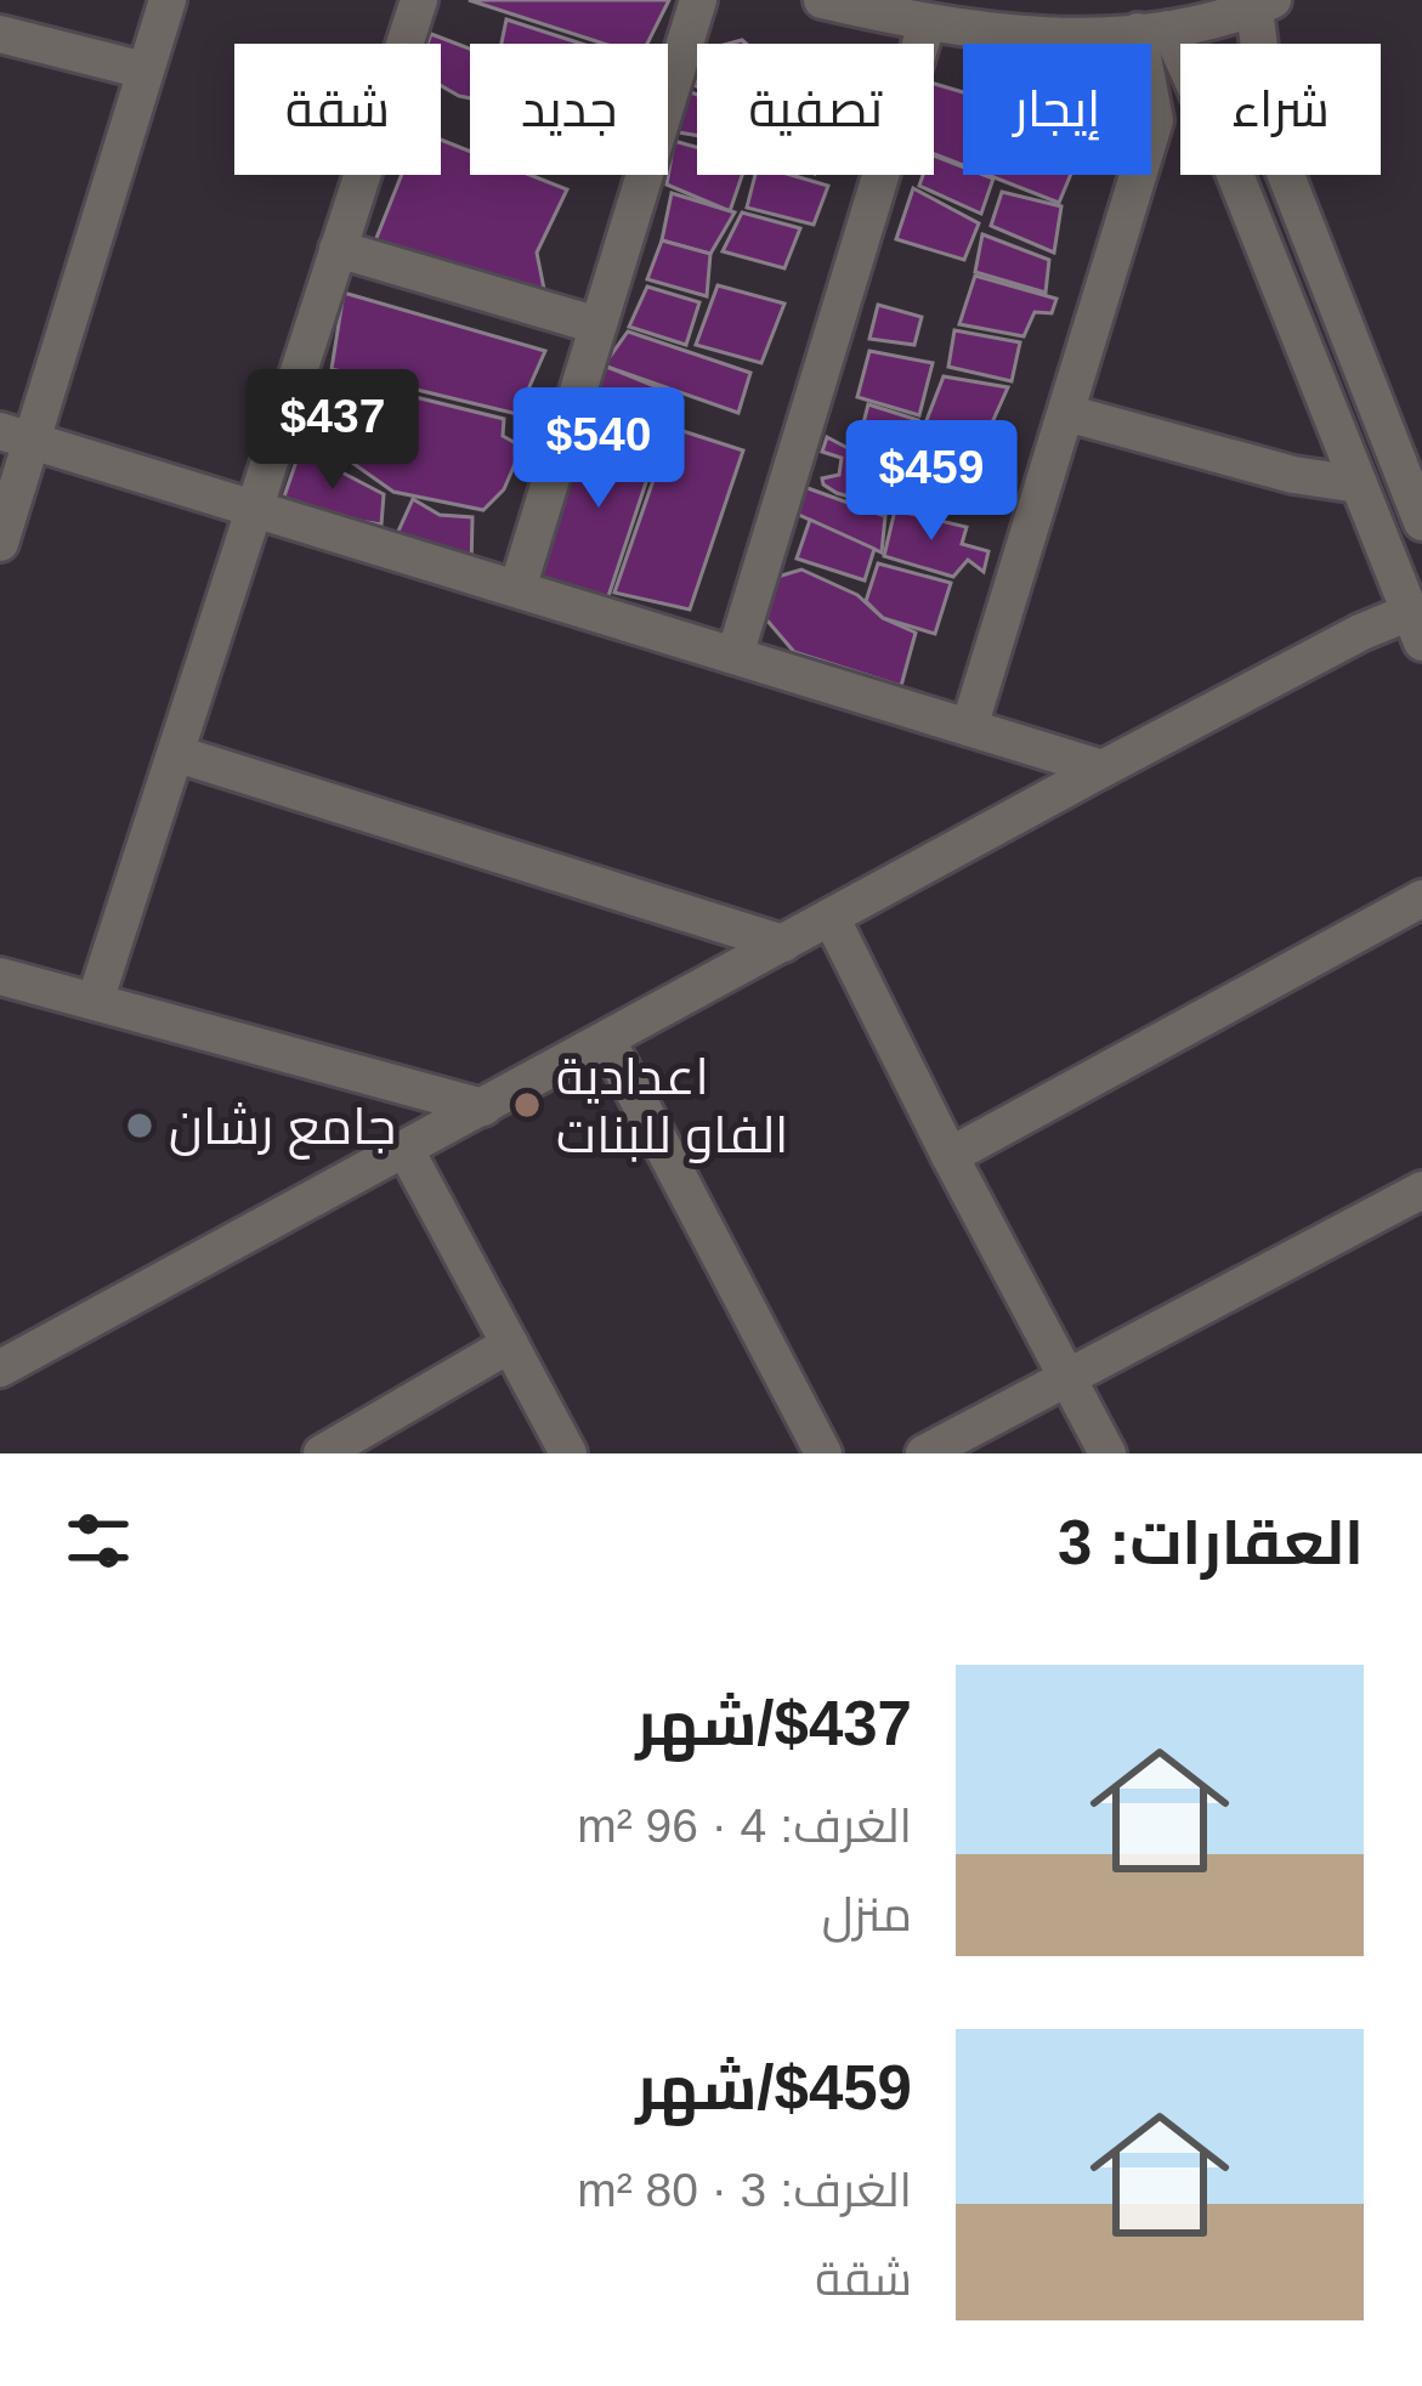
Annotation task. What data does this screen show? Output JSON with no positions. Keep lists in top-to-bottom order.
{
  "places": ["اعدادية الفاو للبنات", "جامع رشان"],
  "page": {
    "chip": [
      "شراء",
      "إيجار",
      "تصفية",
      "جديد",
      "شقة"
    ],
    "price": ["$437", "$540", "$459"],
    "heading": "العقارات: 3",
    "list": [
      {
        "name": "$437/شهر",
        "note": "الغرف: 4 · 96 m² · منزل"
      },
      {
        "name": "$459/شهر",
        "note": "الغرف: 3 · 80 m² · شقة"
      }
    ]
  }
}
